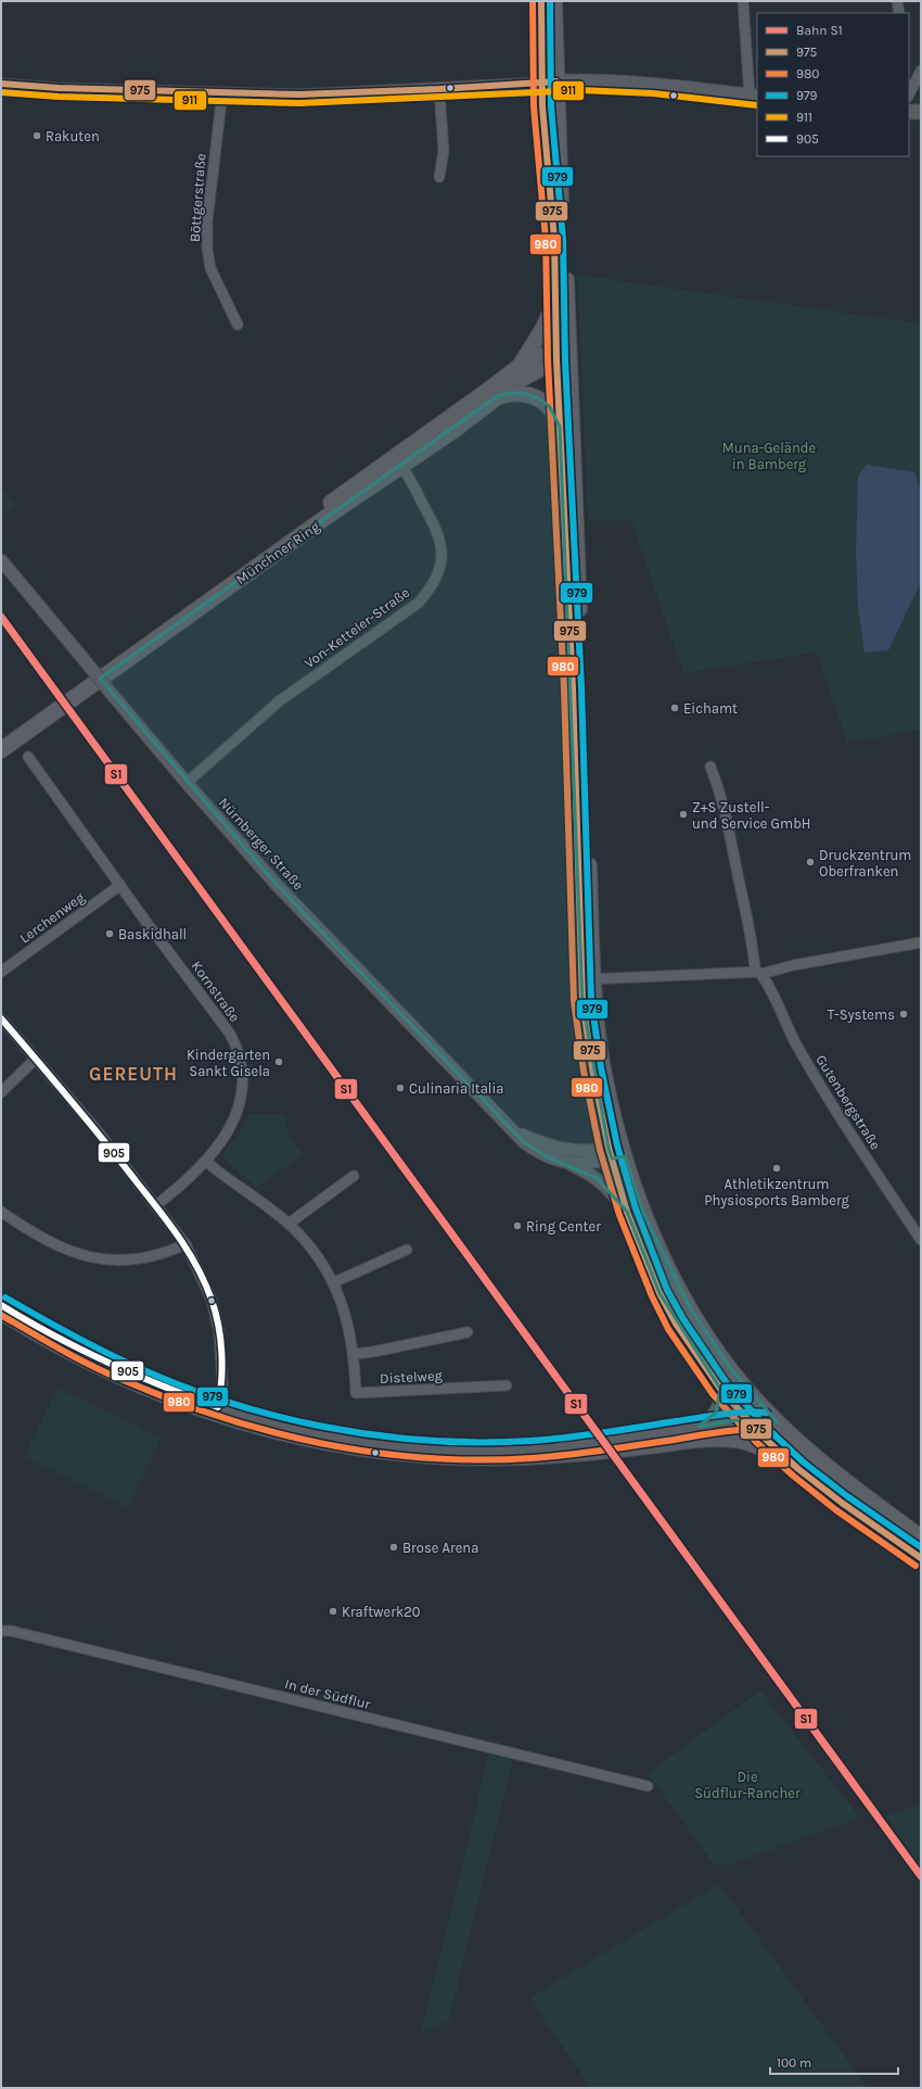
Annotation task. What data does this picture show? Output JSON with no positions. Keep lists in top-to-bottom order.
{
  "streets": {
    "main road": ["Münchner Ring"],
    "street": [
      "Böttgerstraße",
      "Von-Ketteler-Straße",
      "Nürnberger Straße",
      "Lerchenweg",
      "Kornstraße",
      "Gutenbergstraße",
      "Distelweg",
      "In der Südflur"
    ]
  },
  "crossings": [
    ["Münchner Ring", "Von-Ketteler-Straße"],
    ["Von-Ketteler-Straße", "Nürnberger Straße"],
    ["Lerchenweg", "Kornstraße"],
    ["Kornstraße", "Distelweg"]
  ],
  "districts": ["GEREUTH"],
  "parks": ["Muna-Gelände in Bamberg", "Die Südflur-Rancher"],
  "places": [
    "Rakuten",
    "Eichamt",
    "Z+S Zustell- und Service GmbH",
    "Druckzentrum Oberfranken",
    "Baskidhall",
    "T-Systems",
    "Kindergarten Sankt Gisela",
    "Culinaria Italia",
    "Athletikzentrum Physiosports Bamberg",
    "Ring Center",
    "Brose Arena",
    "Kraftwerk20"
  ],
  "lines": [
    "transit line 975",
    "transit line 980",
    "transit line 979",
    "transit line 911",
    "rail line S1",
    "transit line 905"
  ],
  "legend": [
    "Bahn S1",
    "975",
    "980",
    "979",
    "911",
    "905"
  ],
  "scale_bar": "100 m"
}
